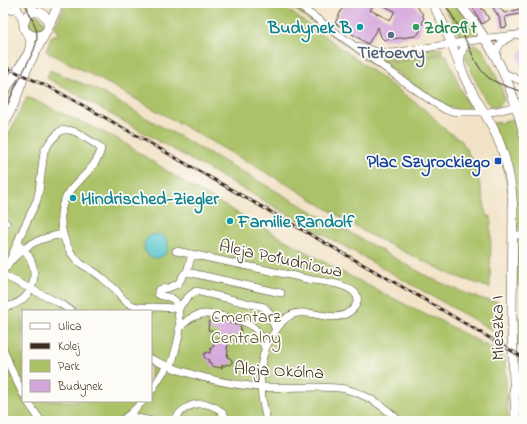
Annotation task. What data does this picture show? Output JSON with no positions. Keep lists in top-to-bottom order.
{
  "streets": {
    "main road": ["Mieszka I"],
    "street": ["Aleja Południowa", "Aleja Okólna"]
  },
  "crossings": [
    ["Aleja Południowa", "Aleja Okólna"]
  ],
  "parks": ["Cmentarz Centralny"],
  "places": {
    "other": [
      "Budynek B",
      "Zdrofit",
      "Tietoevry",
      "Hindrisched-Ziegler",
      "Familie Randolf"
    ],
    "transit": ["Plac Szyrockiego"]
  },
  "legend": [
    "Ulica",
    "Kolej",
    "Park",
    "Budynek"
  ]
}
